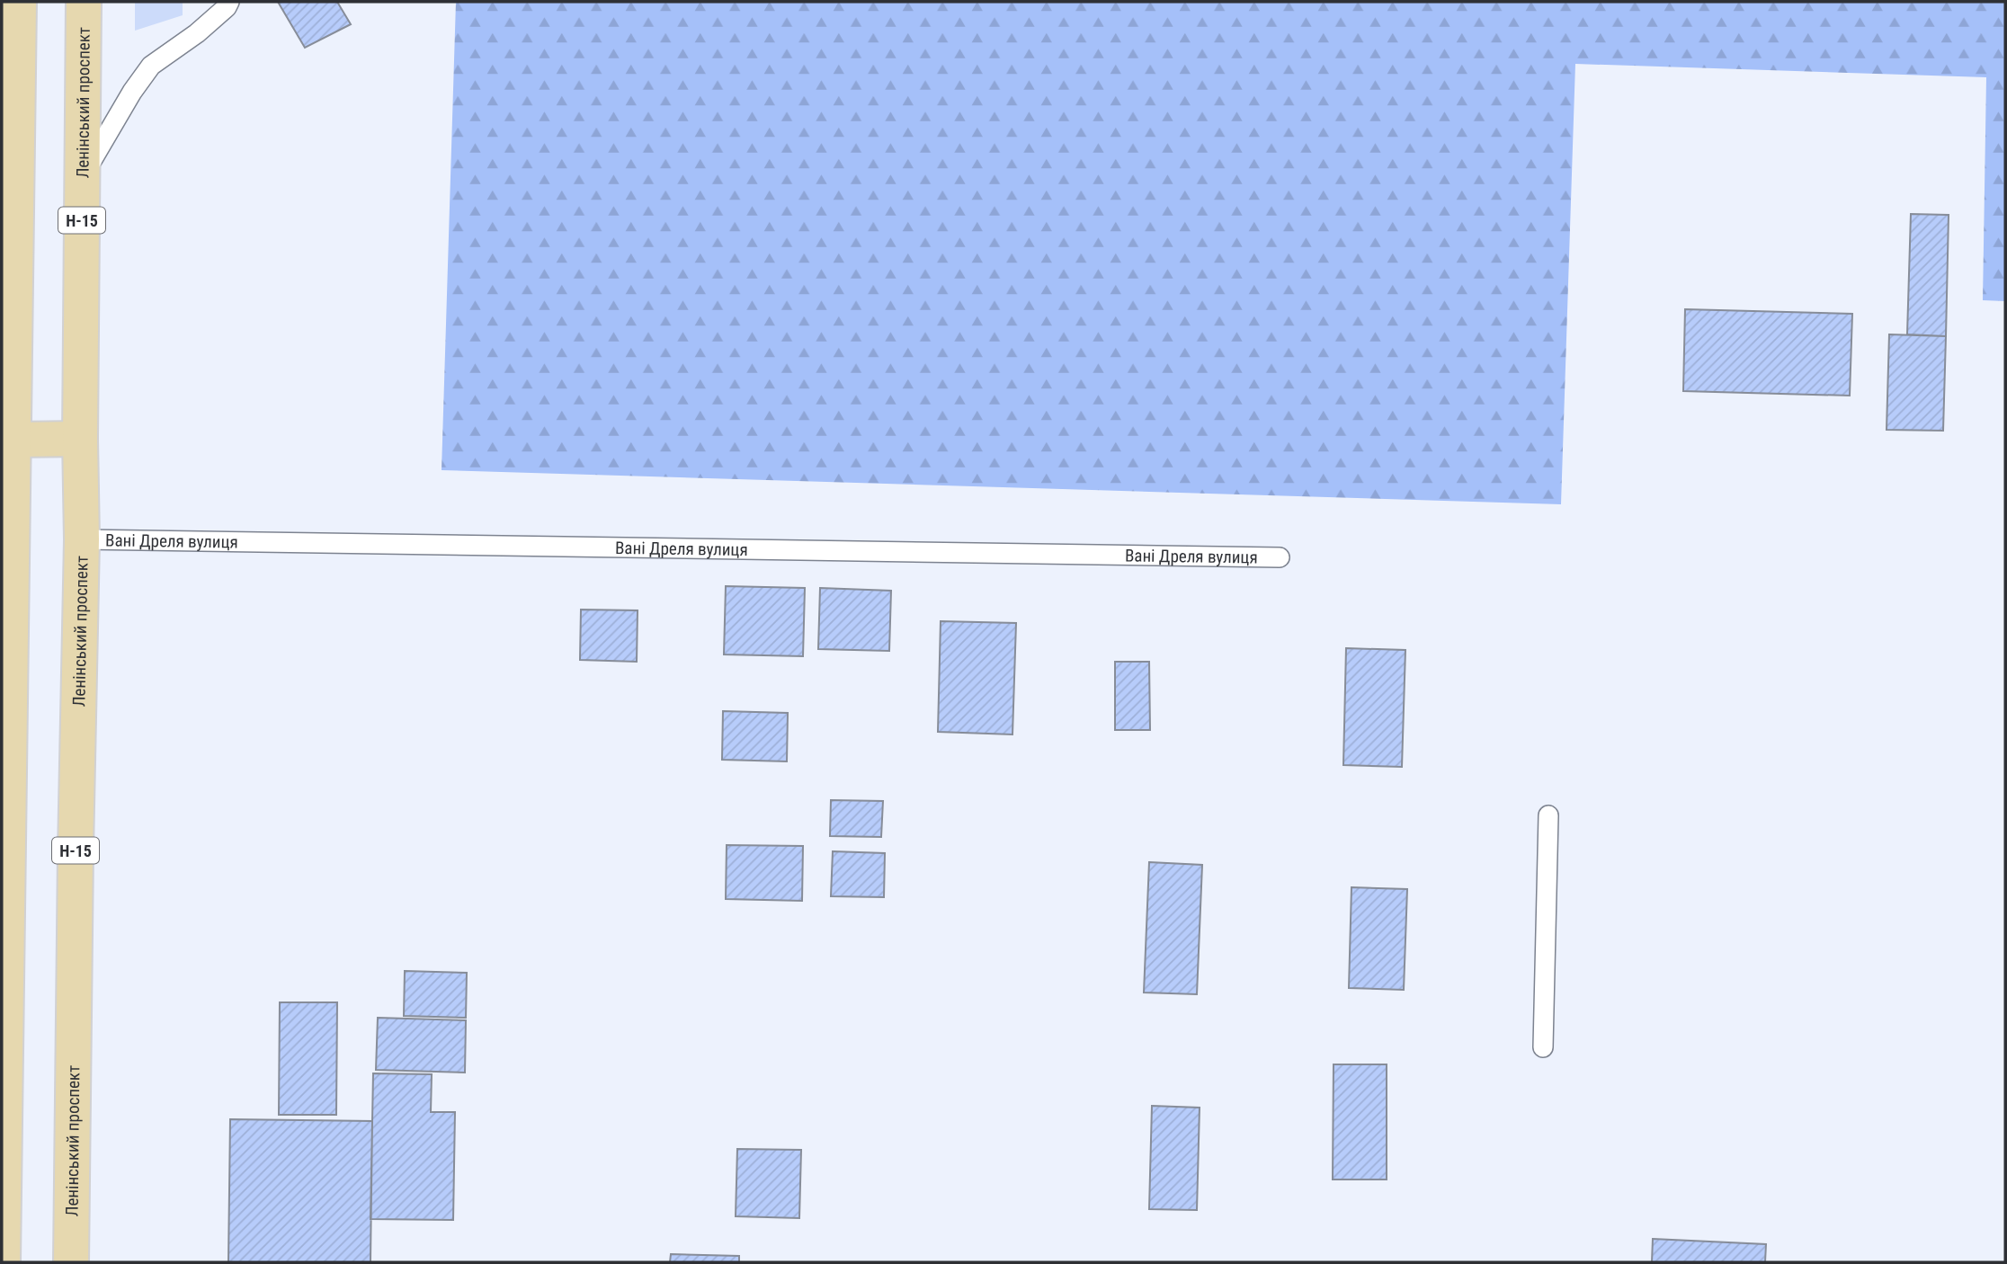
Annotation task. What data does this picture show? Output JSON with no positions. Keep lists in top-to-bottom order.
{
  "streets": {
    "main road": ["Ленінський проспект", "Н-15"],
    "lane": ["Вані Дреля вулиця"]
  },
  "crossings": [
    ["Ленінський проспект", "Вані Дреля вулиця"]
  ]
}
